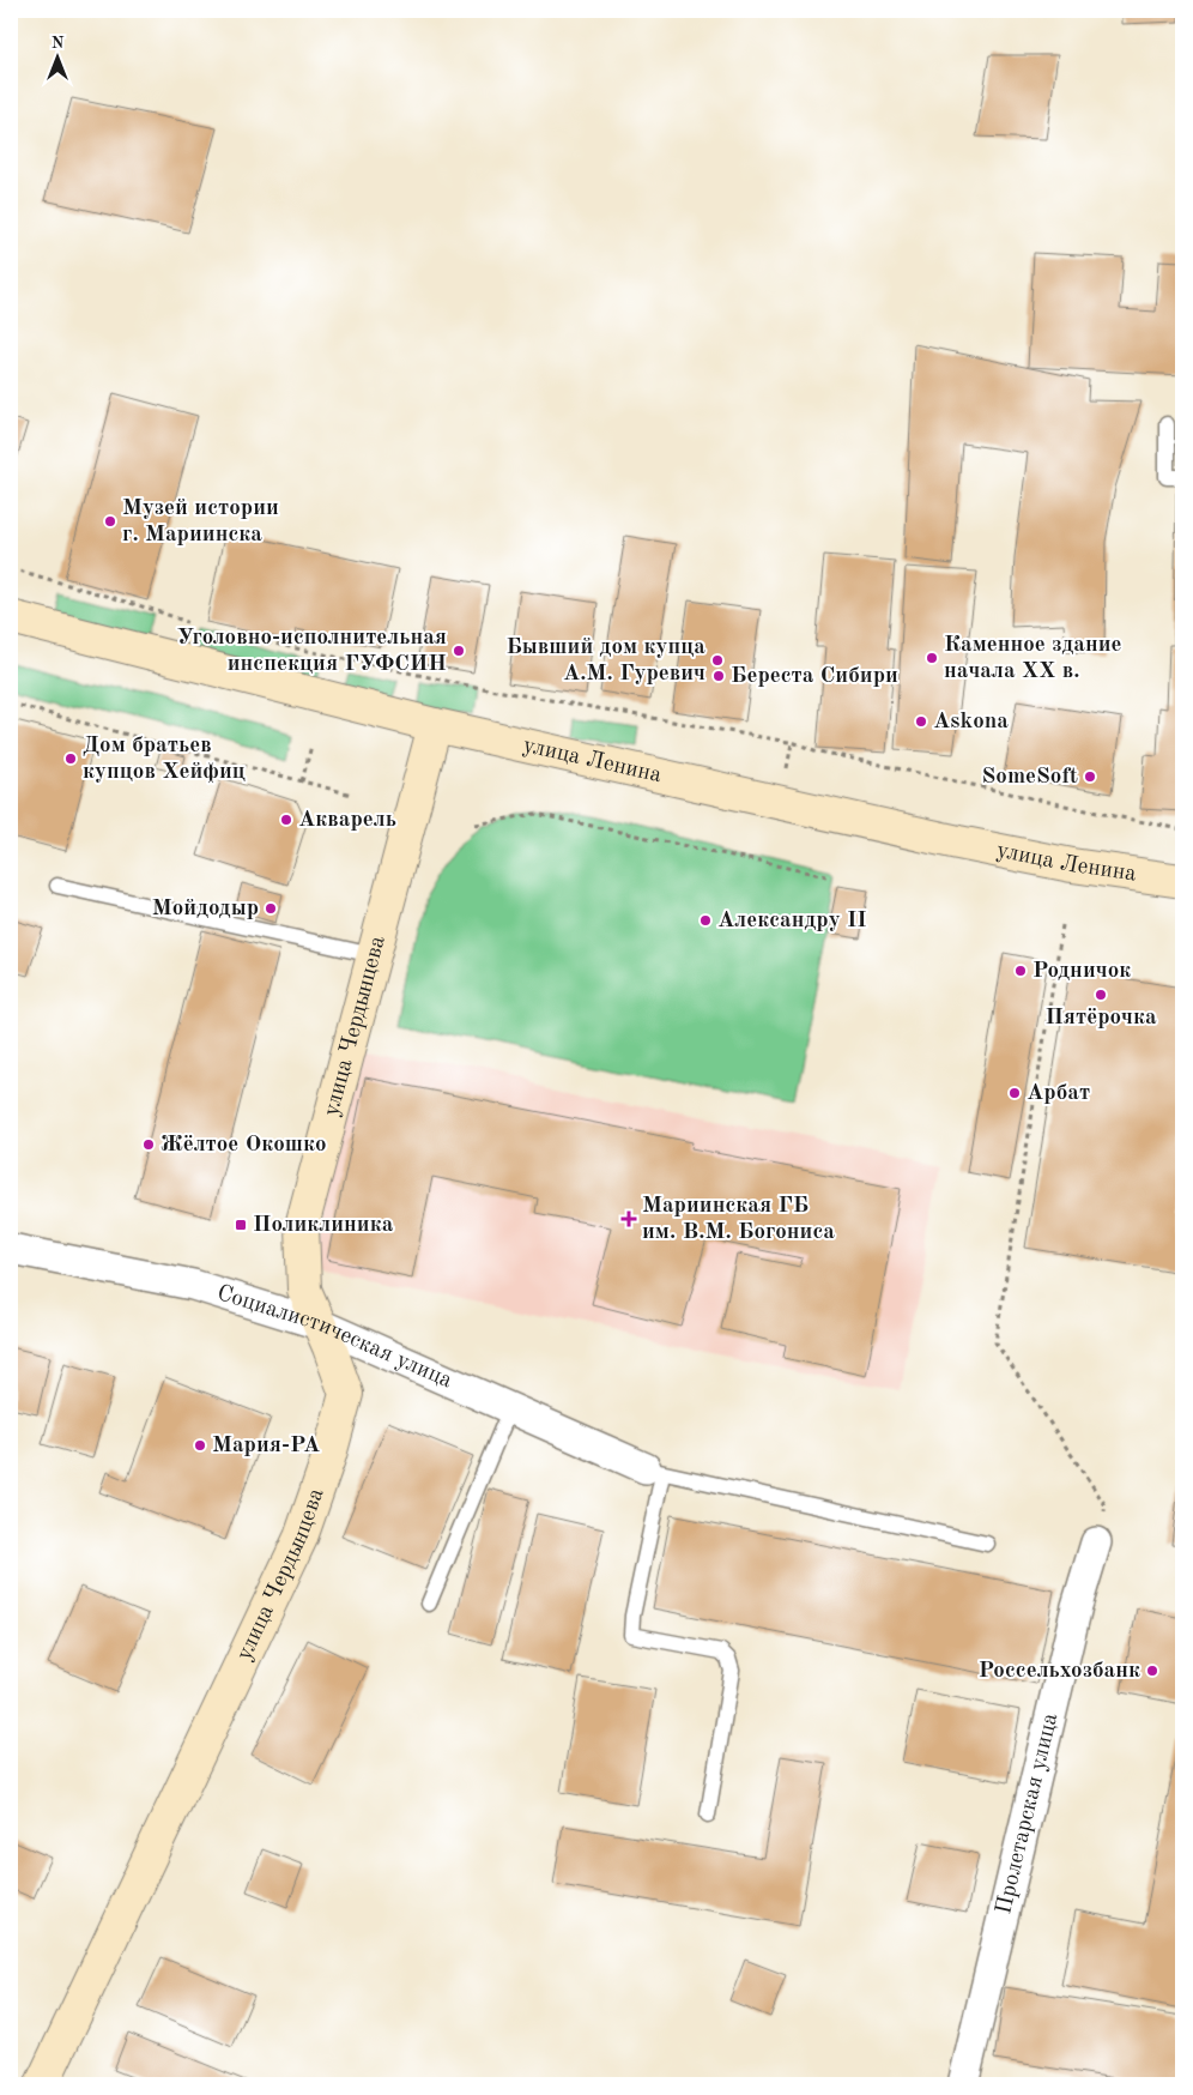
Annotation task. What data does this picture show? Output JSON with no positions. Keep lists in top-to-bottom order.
{
  "streets": {
    "street": [
      "улица Ленина",
      "улица Чердынцева",
      "Социалистическая улица",
      "Пролетарская улица"
    ]
  },
  "crossings": [
    ["улица Ленина", "улица Чердынцева"],
    ["улица Чердынцева", "Социалистическая улица"]
  ],
  "places": {
    "other": [
      "Музей истории г. Мариинска",
      "Уголовно-исполнительная инспекция ГУФСИН",
      "Каменное здание начала XX в.",
      "Бывший дом купца А.М. Гуревич",
      "Береста Сибири",
      "Askona",
      "Дом братьев купцов Хейфиц",
      "SomeSoft",
      "Акварель",
      "Мойдодыр",
      "Александру II",
      "Родничок",
      "Пятёрочка",
      "Арбат",
      "Жёлтое Окошко",
      "Мария-РА",
      "Россельхозбанк"
    ],
    "health": ["Мариинская ГБ им. В.М. Богониса"],
    "transit": ["Поликлиника"]
  },
  "north": "top"
}
